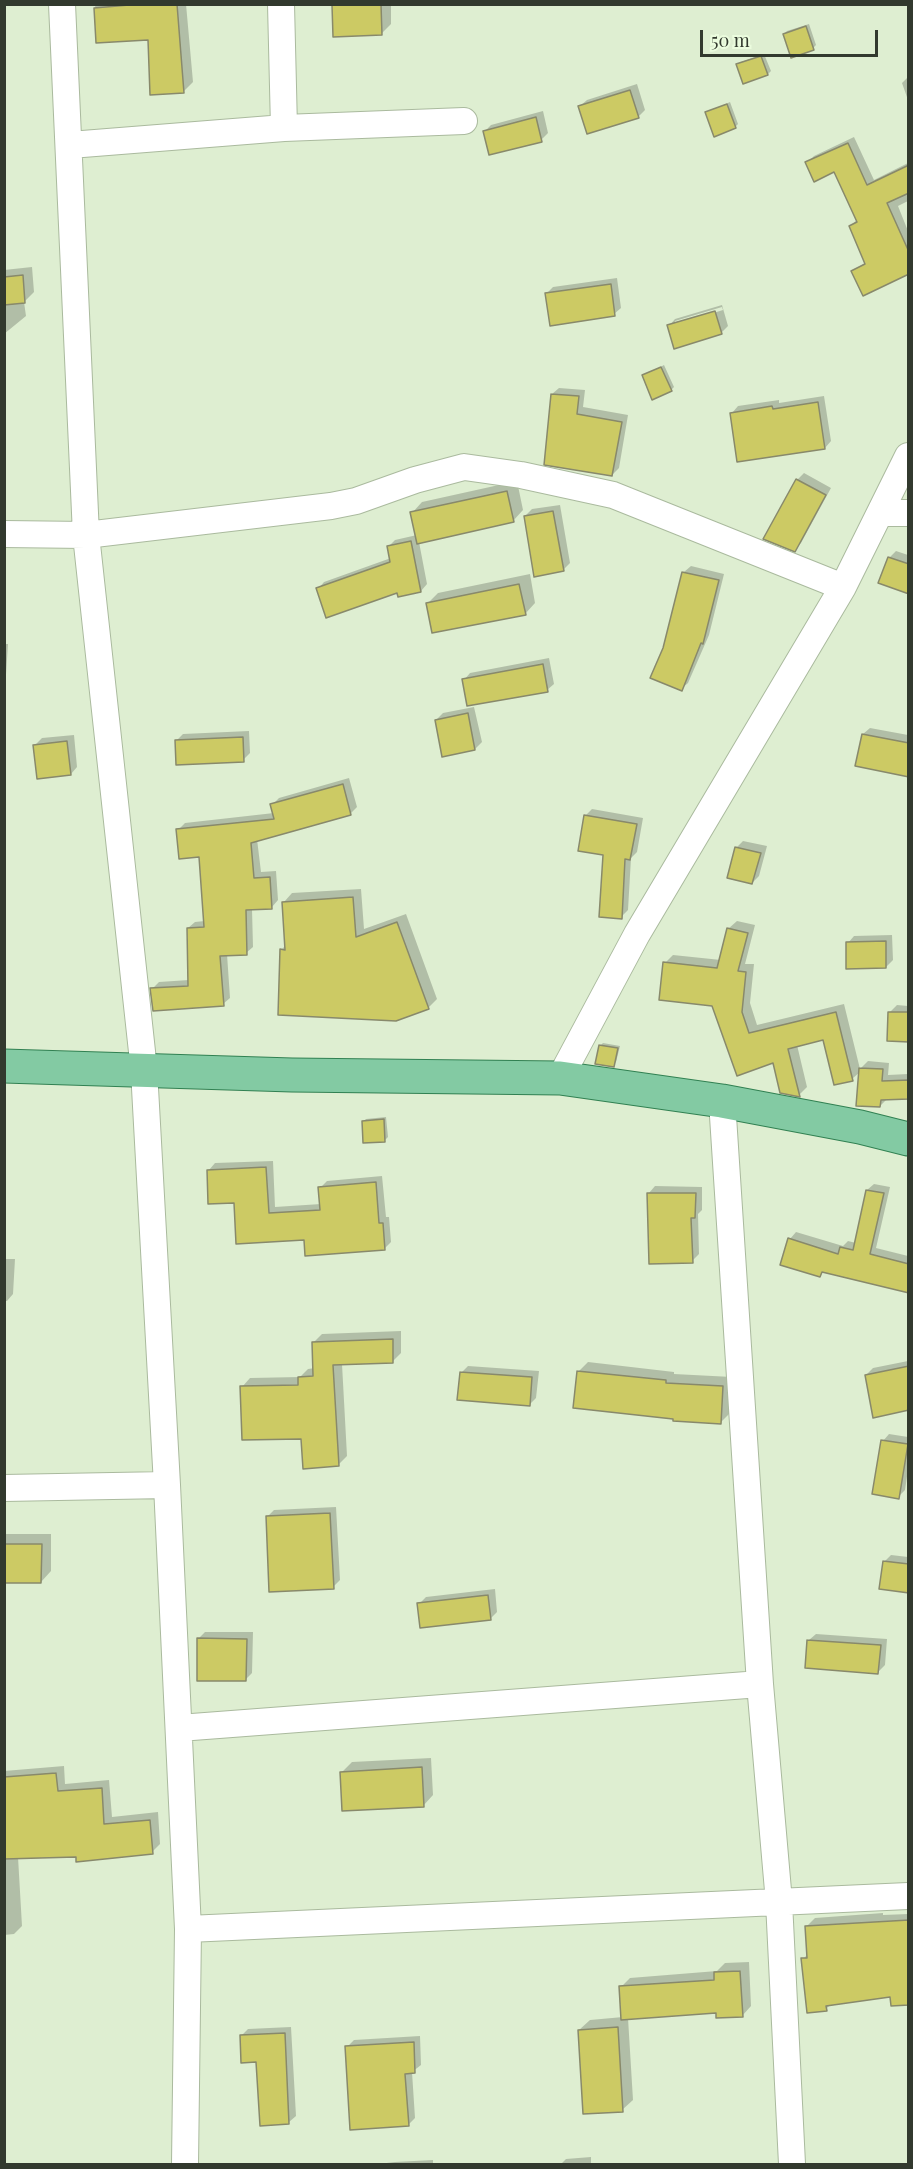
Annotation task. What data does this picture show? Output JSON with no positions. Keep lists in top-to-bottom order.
{
  "scale_bar": "50 m"
}
